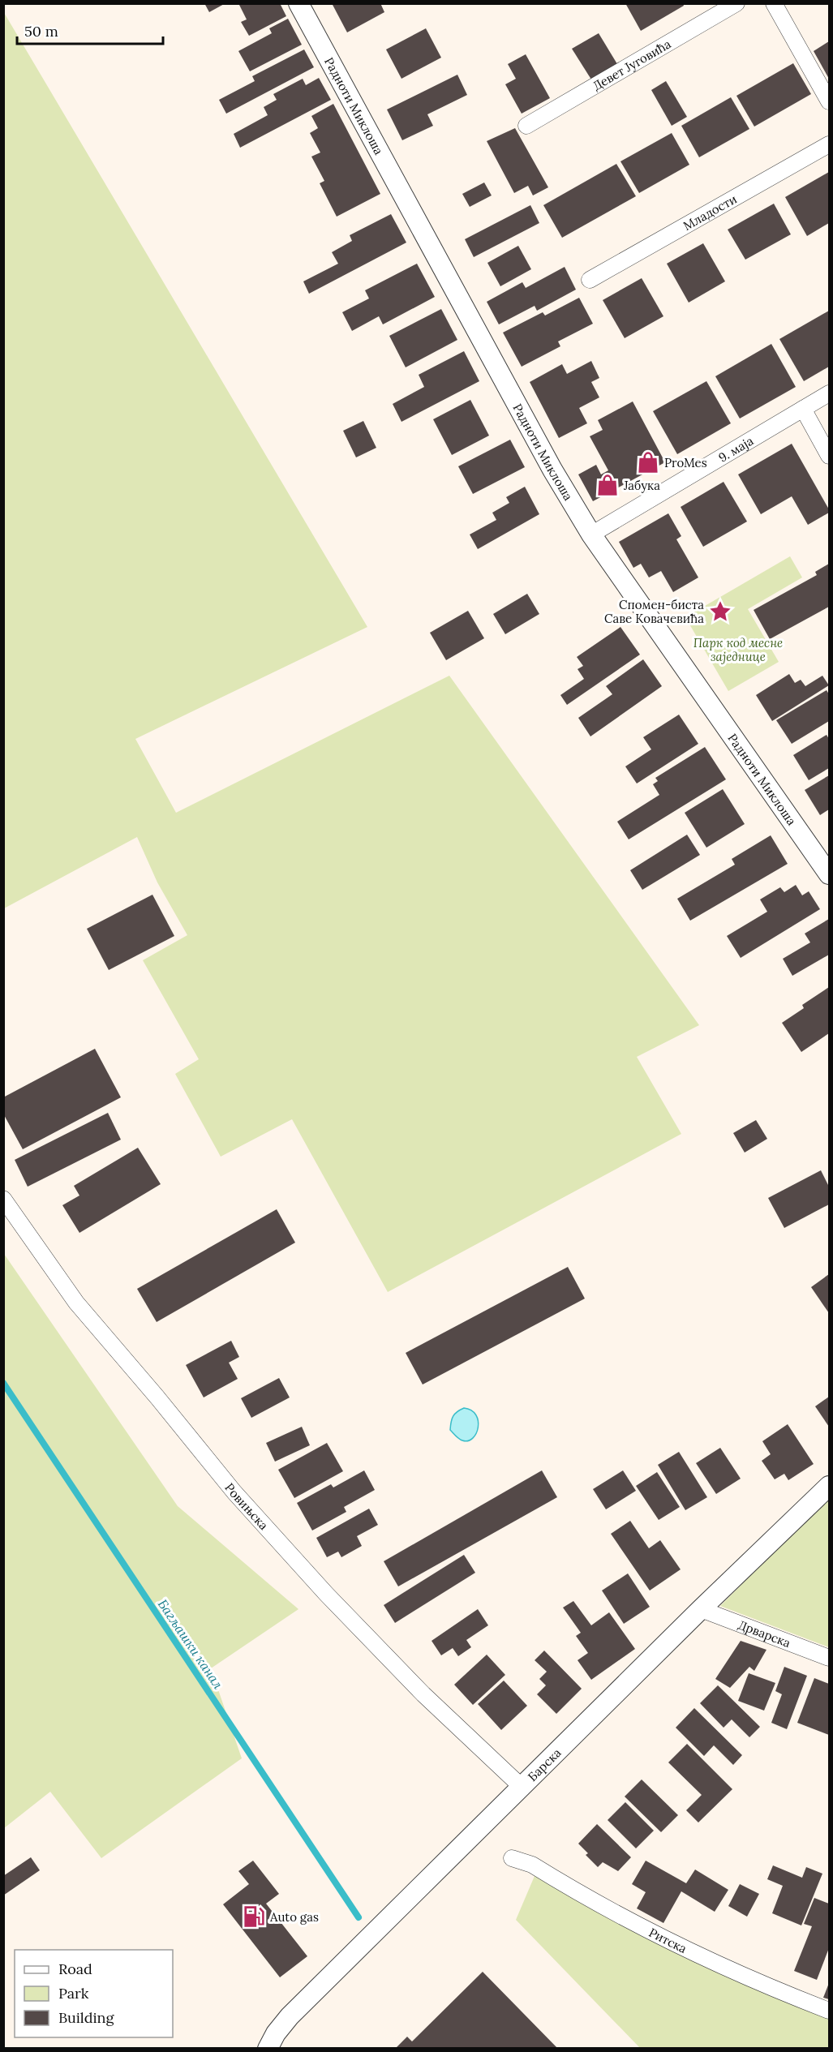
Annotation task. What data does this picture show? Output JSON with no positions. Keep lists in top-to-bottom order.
{
  "streets": {
    "street": [
      "Девет Југовића",
      "Радноти Миклоша",
      "Младости",
      "9. маја",
      "Ровињска",
      "Дрварска",
      "Барска",
      "Ритска"
    ]
  },
  "crossings": [
    ["Радноти Миклоша", "9. маја"],
    ["Ровињска", "Барска"],
    ["Дрварска", "Барска"]
  ],
  "water": ["Багљашки канал"],
  "parks": ["Парк код месне заједнице"],
  "places": {
    "shop": ["ProMes", "Јабука"],
    "place": ["Спомен-биста Саве Ковачевића"],
    "fuel station": ["Auto gas"]
  },
  "legend": ["Road", "Park", "Building"],
  "scale_bar": "50 m"
}
